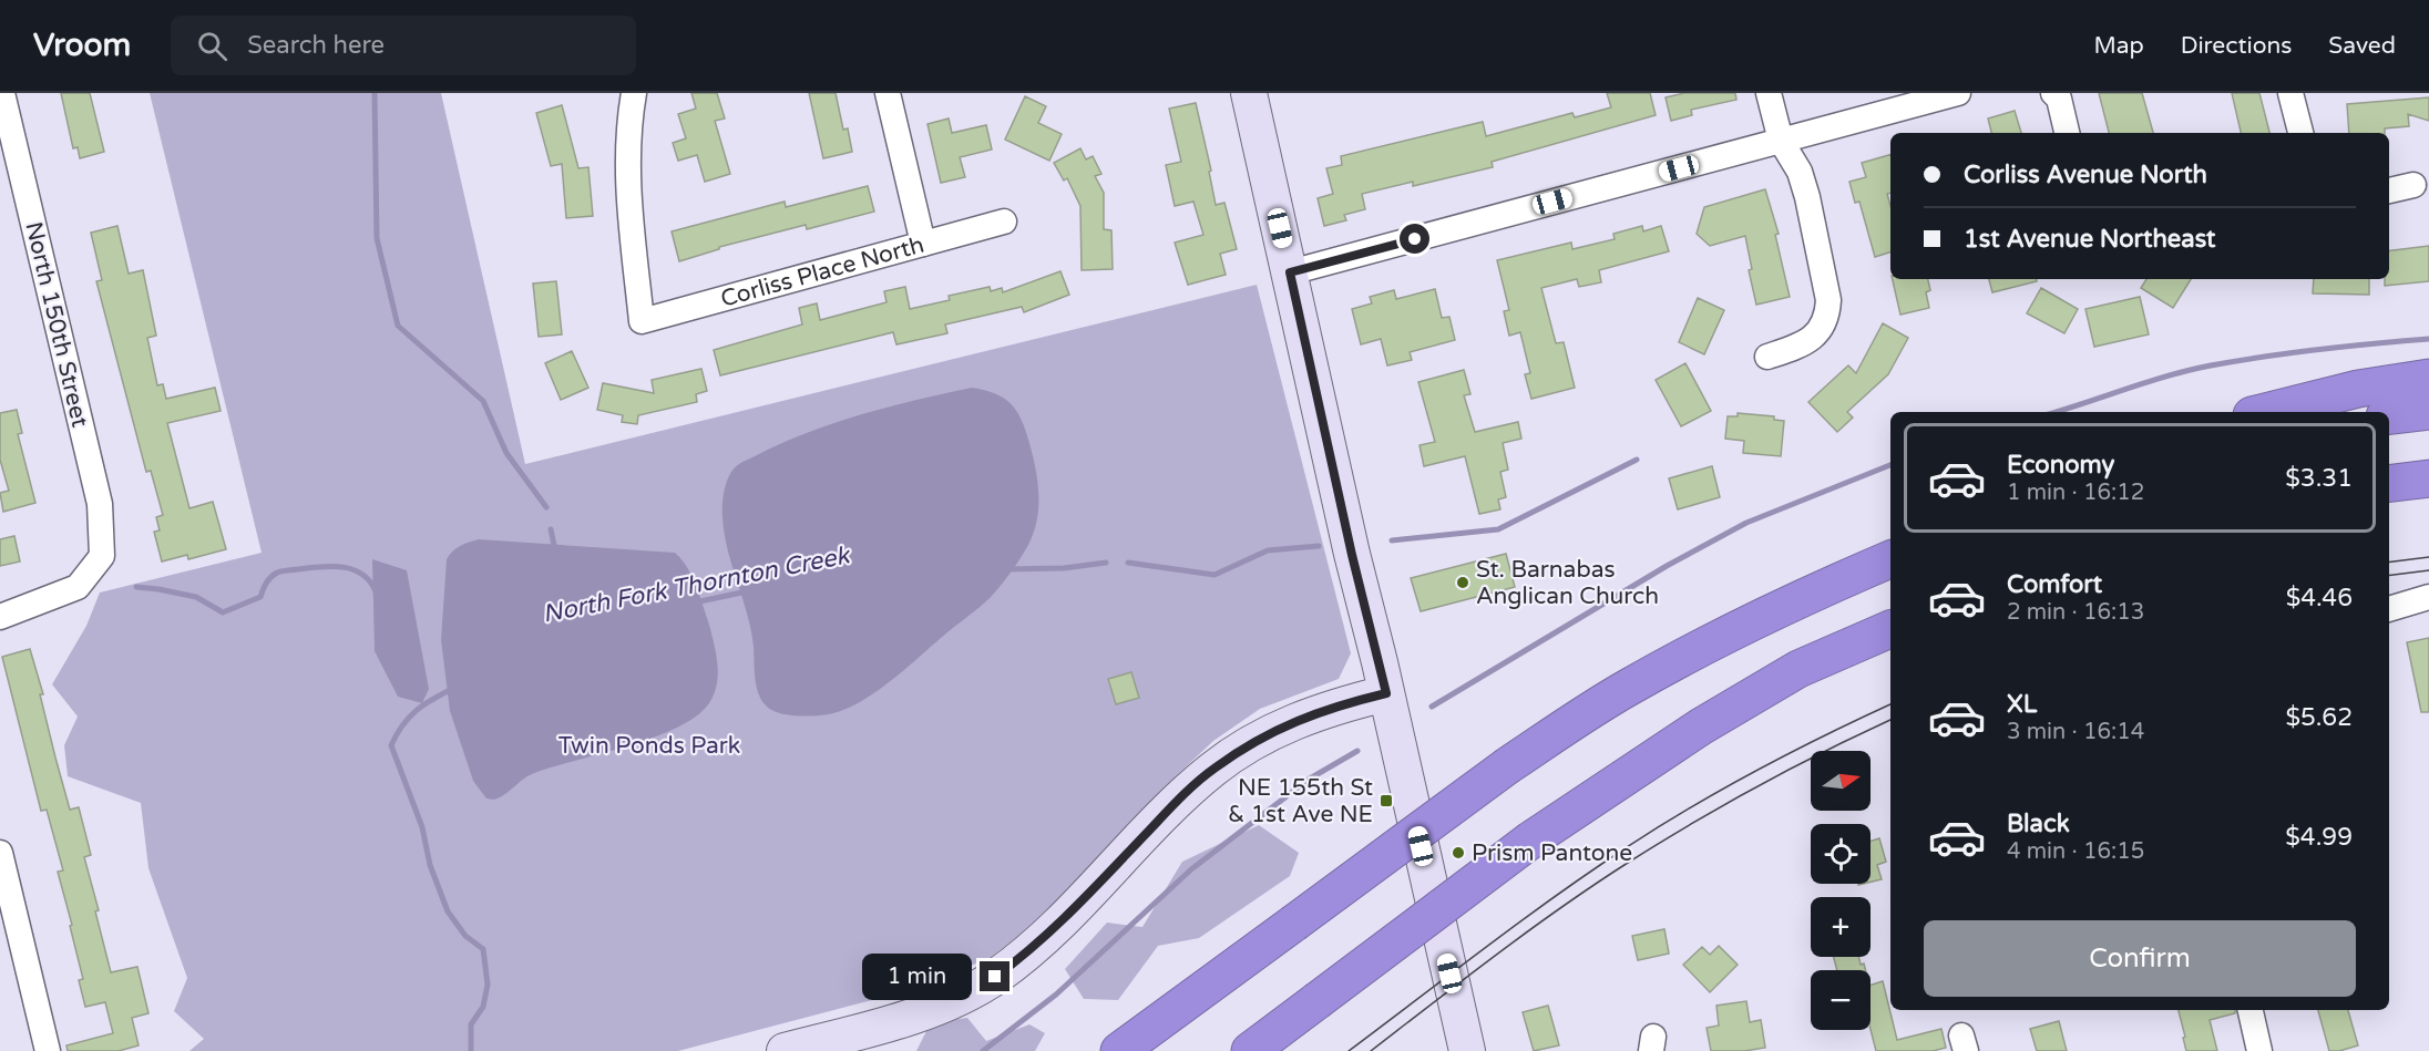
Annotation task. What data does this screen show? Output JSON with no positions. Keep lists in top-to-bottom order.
{
  "streets": {
    "street": ["Corliss Place North", "North 150th Street"]
  },
  "water": ["North Fork Thornton Creek"],
  "parks": ["Twin Ponds Park"],
  "places": {
    "other": ["St. Barnabas Anglican Church", "Prism Pantone"],
    "transit": ["NE 155th St & 1st Ave NE"]
  },
  "north": "right",
  "page": {
    "header": "Vroom",
    "search": "Search here",
    "nav": ["Map", "Directions", "Saved"],
    "banner": ["Corliss Avenue North", "1st Avenue Northeast"],
    "list": [
      {
        "name": "Economy",
        "note": "1 min · 16:12",
        "value": "$3.31"
      },
      {
        "name": "Comfort",
        "note": "2 min · 16:13",
        "value": "$4.46"
      },
      {
        "name": "XL",
        "note": "3 min · 16:14",
        "value": "$5.62"
      },
      {
        "name": "Black",
        "note": "4 min · 16:15",
        "value": "$4.99"
      }
    ],
    "map_buttons": ["+", "−"],
    "buttons": "Confirm",
    "bubble": "1 min"
  }
}
